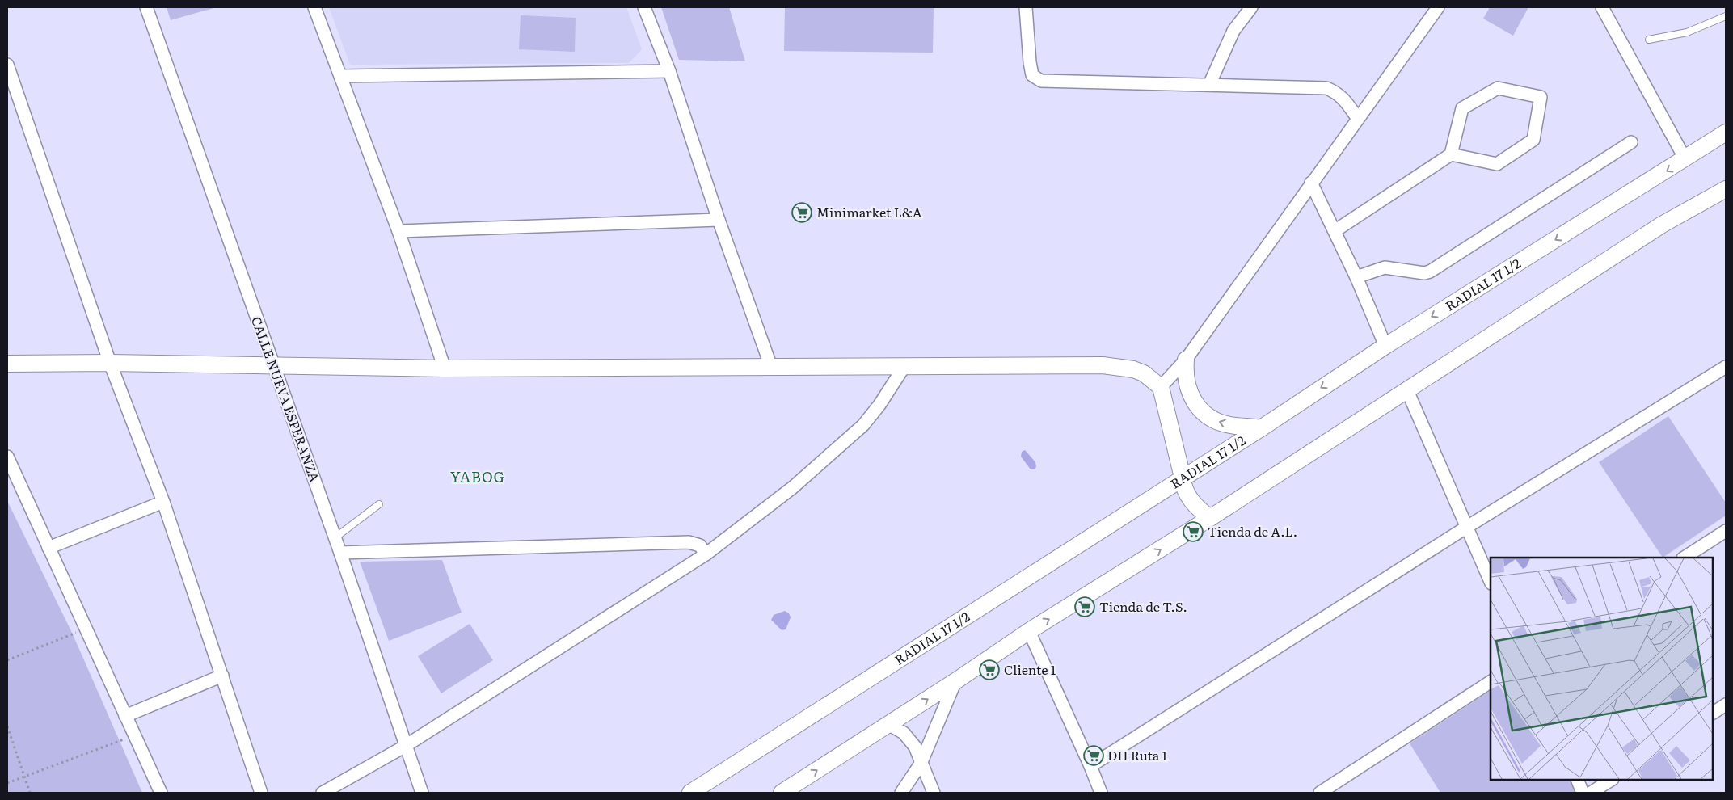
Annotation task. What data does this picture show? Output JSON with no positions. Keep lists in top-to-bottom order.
{
  "streets": {
    "street": ["RADIAL 17 1/2", "CALLE NUEVA ESPERANZA"]
  },
  "districts": ["YABOG"],
  "places": {
    "supermarket": [
      "Minimarket L&A",
      "Tienda de A.L.",
      "Tienda de T.S.",
      "Cliente 1",
      "DH Ruta 1"
    ]
  }
}
